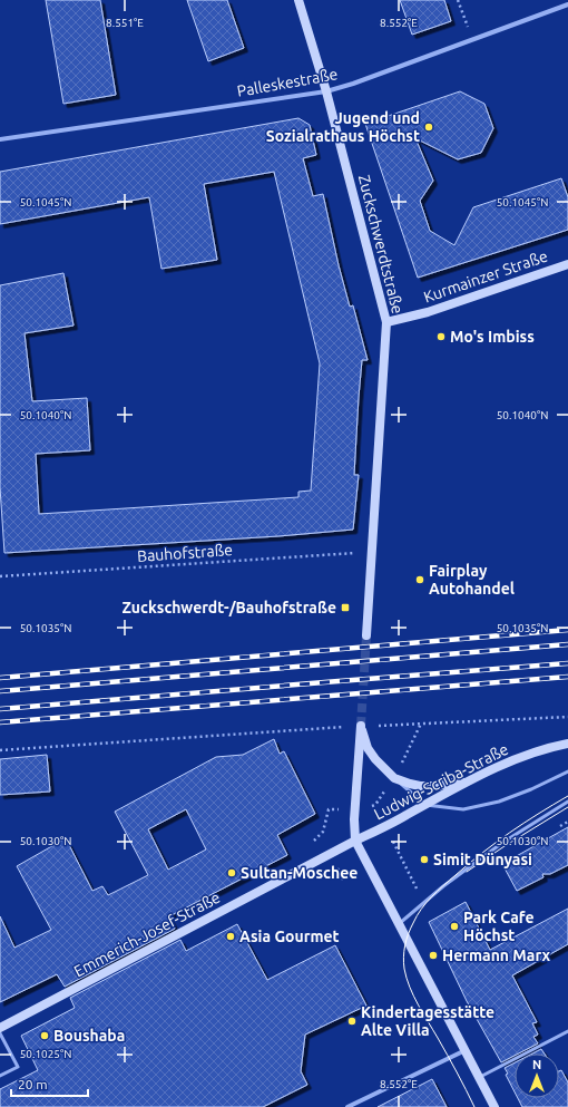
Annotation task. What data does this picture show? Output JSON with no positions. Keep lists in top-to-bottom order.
{
  "streets": {
    "main road": [
      "Zuckschwerdtstraße",
      "Kurmainzer Straße",
      "Ludwig-Scriba-Straße",
      "Emmerich-Josef-Straße"
    ],
    "street": ["Palleskestraße"],
    "path": ["Bauhofstraße"]
  },
  "crossings": [
    ["Palleskestraße", "Zuckschwerdtstraße"],
    ["Zuckschwerdtstraße", "Kurmainzer Straße"],
    ["Zuckschwerdtstraße", "Bauhofstraße"],
    ["Ludwig-Scriba-Straße", "Emmerich-Josef-Straße"]
  ],
  "places": {
    "other": [
      "Jugend und Sozialrathaus Höchst",
      "Mo's Imbiss",
      "Fairplay Autohandel",
      "Simit Dünyasi",
      "Sultan-Moschee",
      "Park Cafe Höchst",
      "Asia Gourmet",
      "Hermann Marx",
      "Kindertagesstätte Alte Villa",
      "Boushaba"
    ],
    "transit": ["Zuckschwerdt-/Bauhofstraße"]
  },
  "scale_bar": "20 m",
  "north": "top",
  "coordinates": [
    "8.551°E",
    "8.552°E",
    "50.1045°N",
    "50.1040°N",
    "50.1035°N",
    "50.1030°N",
    "50.1025°N"
  ]
}
